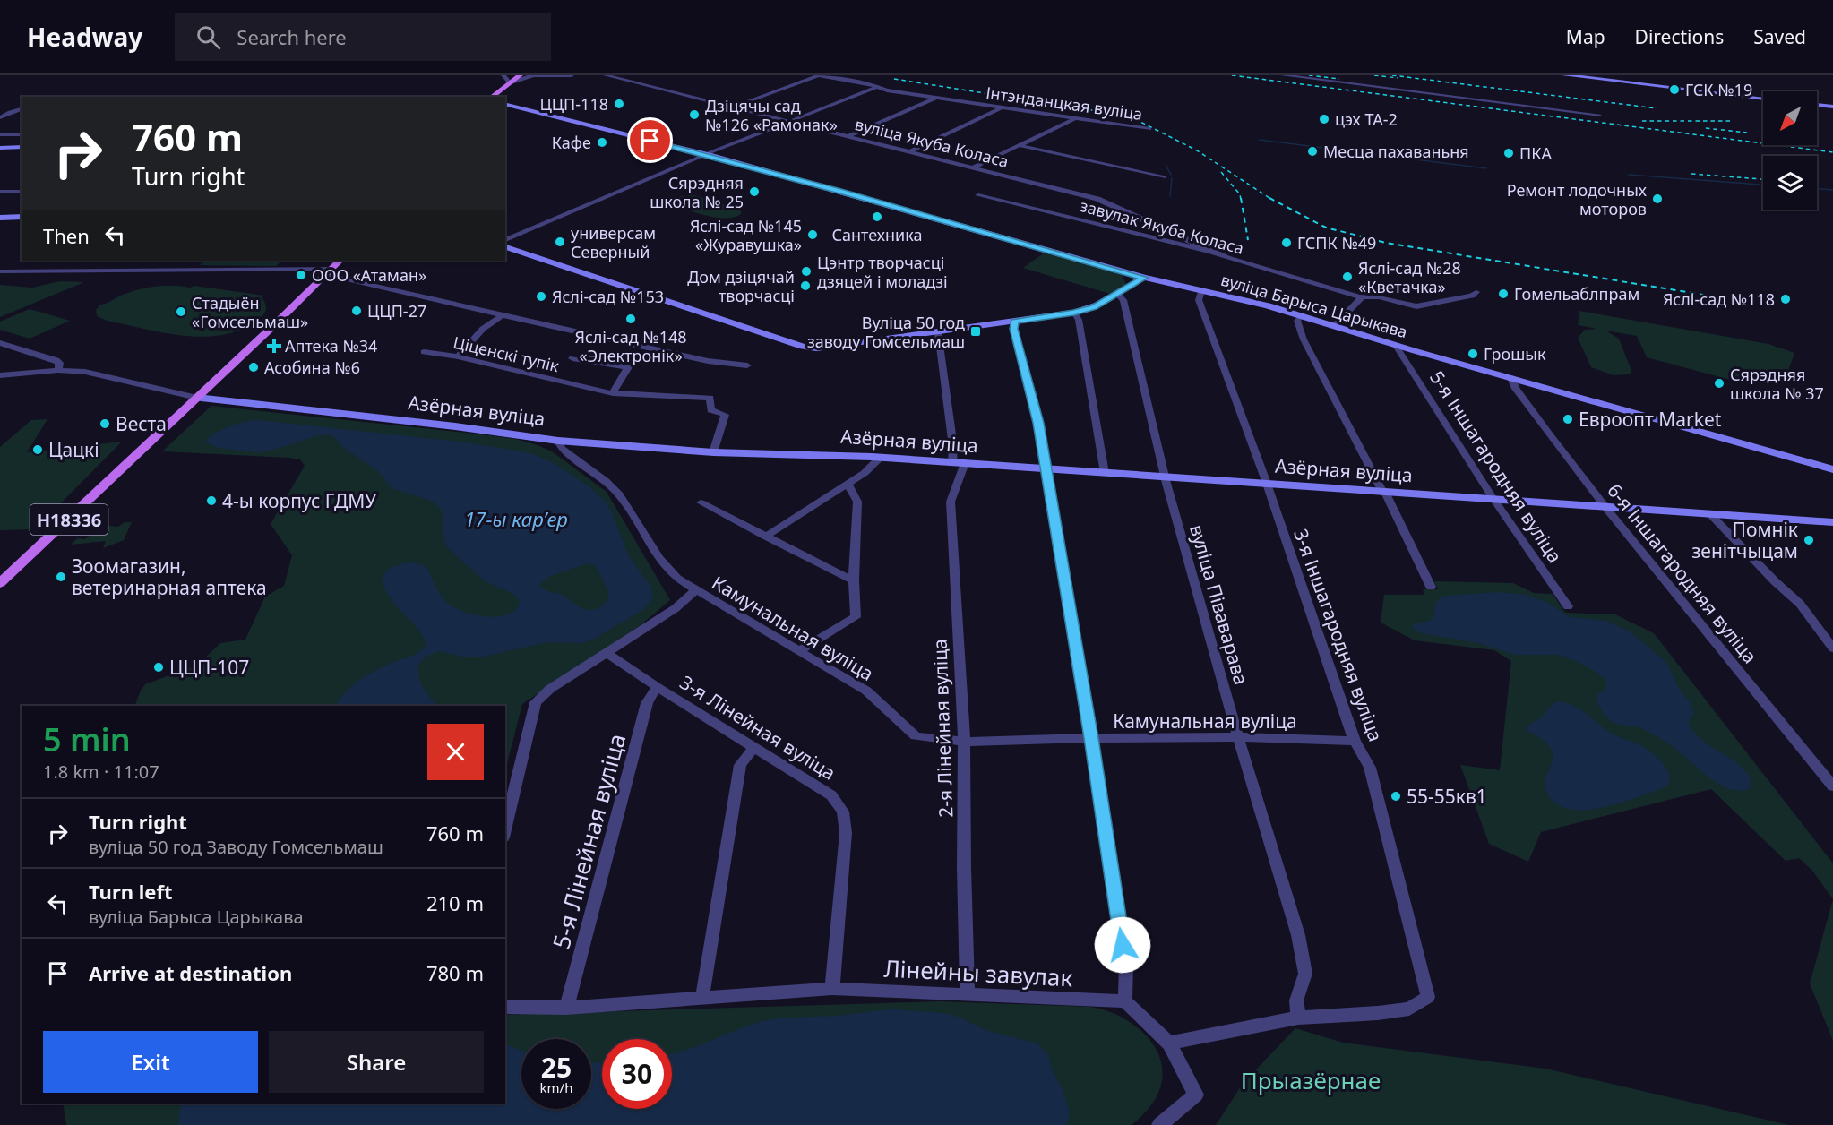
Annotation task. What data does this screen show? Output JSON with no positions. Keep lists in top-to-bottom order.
{
  "streets": {
    "main road": ["Н18336"],
    "street": [
      "Інтэнданцкая вуліца",
      "вуліца Якуба Коласа",
      "завулак Якуба Коласа",
      "вуліца Барыса Царыкава",
      "Ціценскі тупік",
      "Азёрная вуліца",
      "5-я Іншагародняя вуліца",
      "6-я Іншагародняя вуліца",
      "вуліца Піваварава",
      "Камунальная вуліца",
      "3-я Іншагародняя вуліца",
      "3-я Лінейная вуліца",
      "2-я Лінейная вуліца",
      "5-я Лінейная вуліца",
      "Лінейны завулак"
    ]
  },
  "crossings": [
    ["вуліца Якуба Коласа", "завулак Якуба Коласа"],
    ["вуліца Барыса Царыкава", "5-я Іншагародняя вуліца"],
    ["вуліца Барыса Царыкава", "6-я Іншагародняя вуліца"],
    ["вуліца Барыса Царыкава", "3-я Іншагародняя вуліца"],
    ["Ціценскі тупік", "Азёрная вуліца"],
    ["Азёрная вуліца", "5-я Іншагародняя вуліца"],
    ["Азёрная вуліца", "Н18336"],
    ["Азёрная вуліца", "6-я Іншагародняя вуліца"],
    ["Азёрная вуліца", "вуліца Піваварава"],
    ["Азёрная вуліца", "Камунальная вуліца"],
    ["Азёрная вуліца", "3-я Іншагародняя вуліца"],
    ["Азёрная вуліца", "2-я Лінейная вуліца"],
    ["вуліца Піваварава", "Камунальная вуліца"],
    ["вуліца Піваварава", "3-я Іншагародняя вуліца"],
    ["Камунальная вуліца", "3-я Іншагародняя вуліца"],
    ["Камунальная вуліца", "2-я Лінейная вуліца"],
    ["3-я Лінейная вуліца", "5-я Лінейная вуліца"],
    ["3-я Лінейная вуліца", "Лінейны завулак"],
    ["2-я Лінейная вуліца", "Лінейны завулак"],
    ["5-я Лінейная вуліца", "Лінейны завулак"]
  ],
  "water": ["17-ы кар’ер"],
  "parks": ["Прыазёрнае"],
  "places": {
    "other": [
      "ГСК №19",
      "ЦЦП-118",
      "Дзіцячы сад №126 «Рамонак»",
      "цэх ТА-2",
      "Кафе",
      "Месца пахаваньня",
      "ПКА",
      "Сярэдняя школа № 25",
      "Ремонт лодочных моторов",
      "Сантехника",
      "Яслі-сад №145 «Журавушка»",
      "универсам Северный",
      "ГСПК №49",
      "Цэнтр творчасці дзяцей і моладзі",
      "ООО «Атаман»",
      "Яслі-сад №28 «Кветачка»",
      "Дом дзіцячай творчасці",
      "Гомельаблпрам",
      "Яслі-сад №153",
      "Яслі-сад №118",
      "ЦЦП-27",
      "Стадыён «Гомсельмаш»",
      "Яслі-сад №148 «Электронік»",
      "Грошык",
      "Асобина №6",
      "Сярэдняя школа № 37",
      "Евроопт Market",
      "Веста",
      "Цацкі",
      "4-ы корпус ГДМУ",
      "Помнік зенітчыцам",
      "Зоомагазин, ветеринарная аптека",
      "ЦЦП-107",
      "55-55кв1"
    ],
    "transit": ["Вуліца 50 год заводу Гомсельмаш"],
    "health": ["Аптека №34"]
  },
  "north": "bottom left",
  "page": {
    "header": "Headway",
    "search": "Search here",
    "nav": ["Map", "Directions", "Saved"],
    "turn": ["760 m", "Turn right"],
    "then": "Then",
    "heading": ["5 min", "1.8 km · 11:07"],
    "list": [
      {
        "name": "Turn right",
        "note": "вуліца 50 год Заводу Гомсельмаш",
        "value": "760 m"
      },
      {
        "name": "Turn left",
        "note": "вуліца Барыса Царыкава",
        "value": "210 m"
      },
      {
        "name": "Arrive at destination",
        "value": "780 m"
      }
    ],
    "buttons": ["Exit", "Share"],
    "speed": "25 km/h",
    "limit": "30"
  }
}
